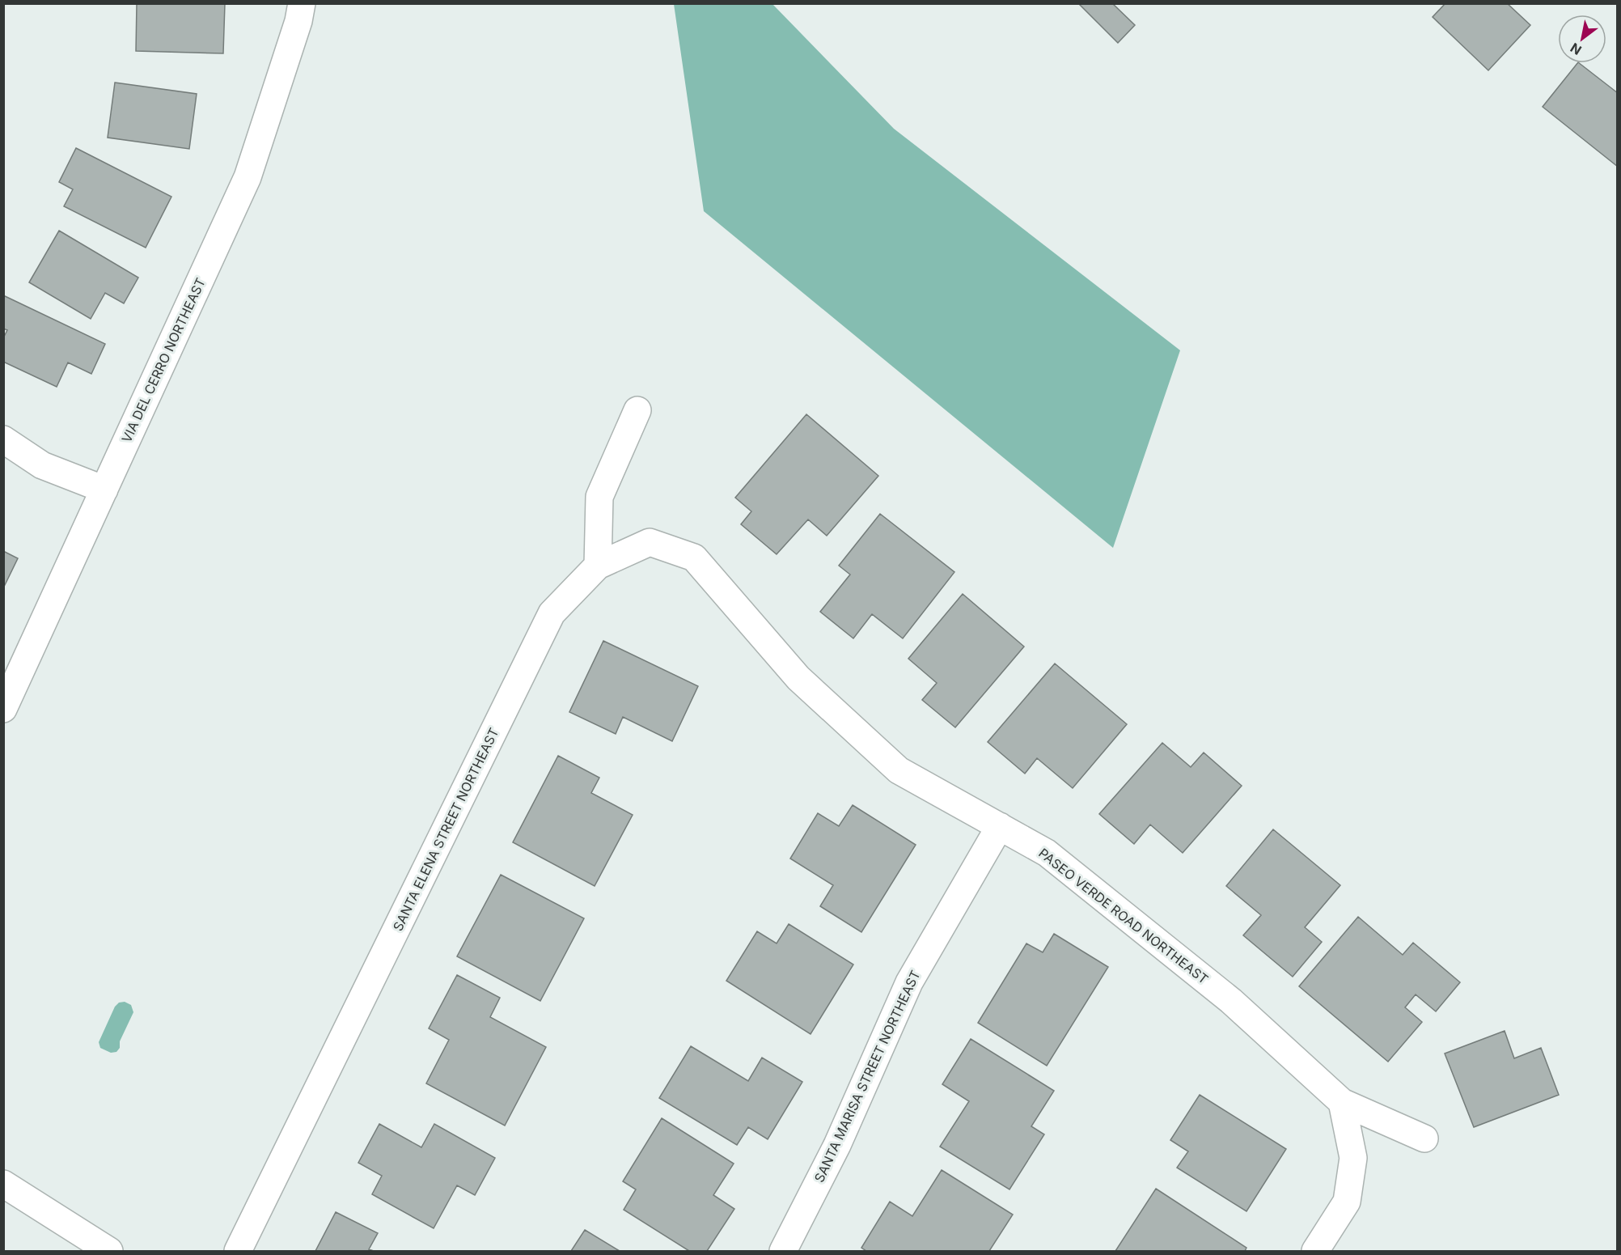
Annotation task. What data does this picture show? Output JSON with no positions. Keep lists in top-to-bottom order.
{
  "streets": {
    "street": [
      "VIA DEL CERRO NORTHEAST",
      "SANTA ELENA STREET NORTHEAST",
      "PASEO VERDE ROAD NORTHEAST",
      "SANTA MARISA STREET NORTHEAST"
    ]
  },
  "crossings": [
    ["SANTA ELENA STREET NORTHEAST", "PASEO VERDE ROAD NORTHEAST"],
    ["PASEO VERDE ROAD NORTHEAST", "SANTA MARISA STREET NORTHEAST"]
  ],
  "north": "bottom left"
}
